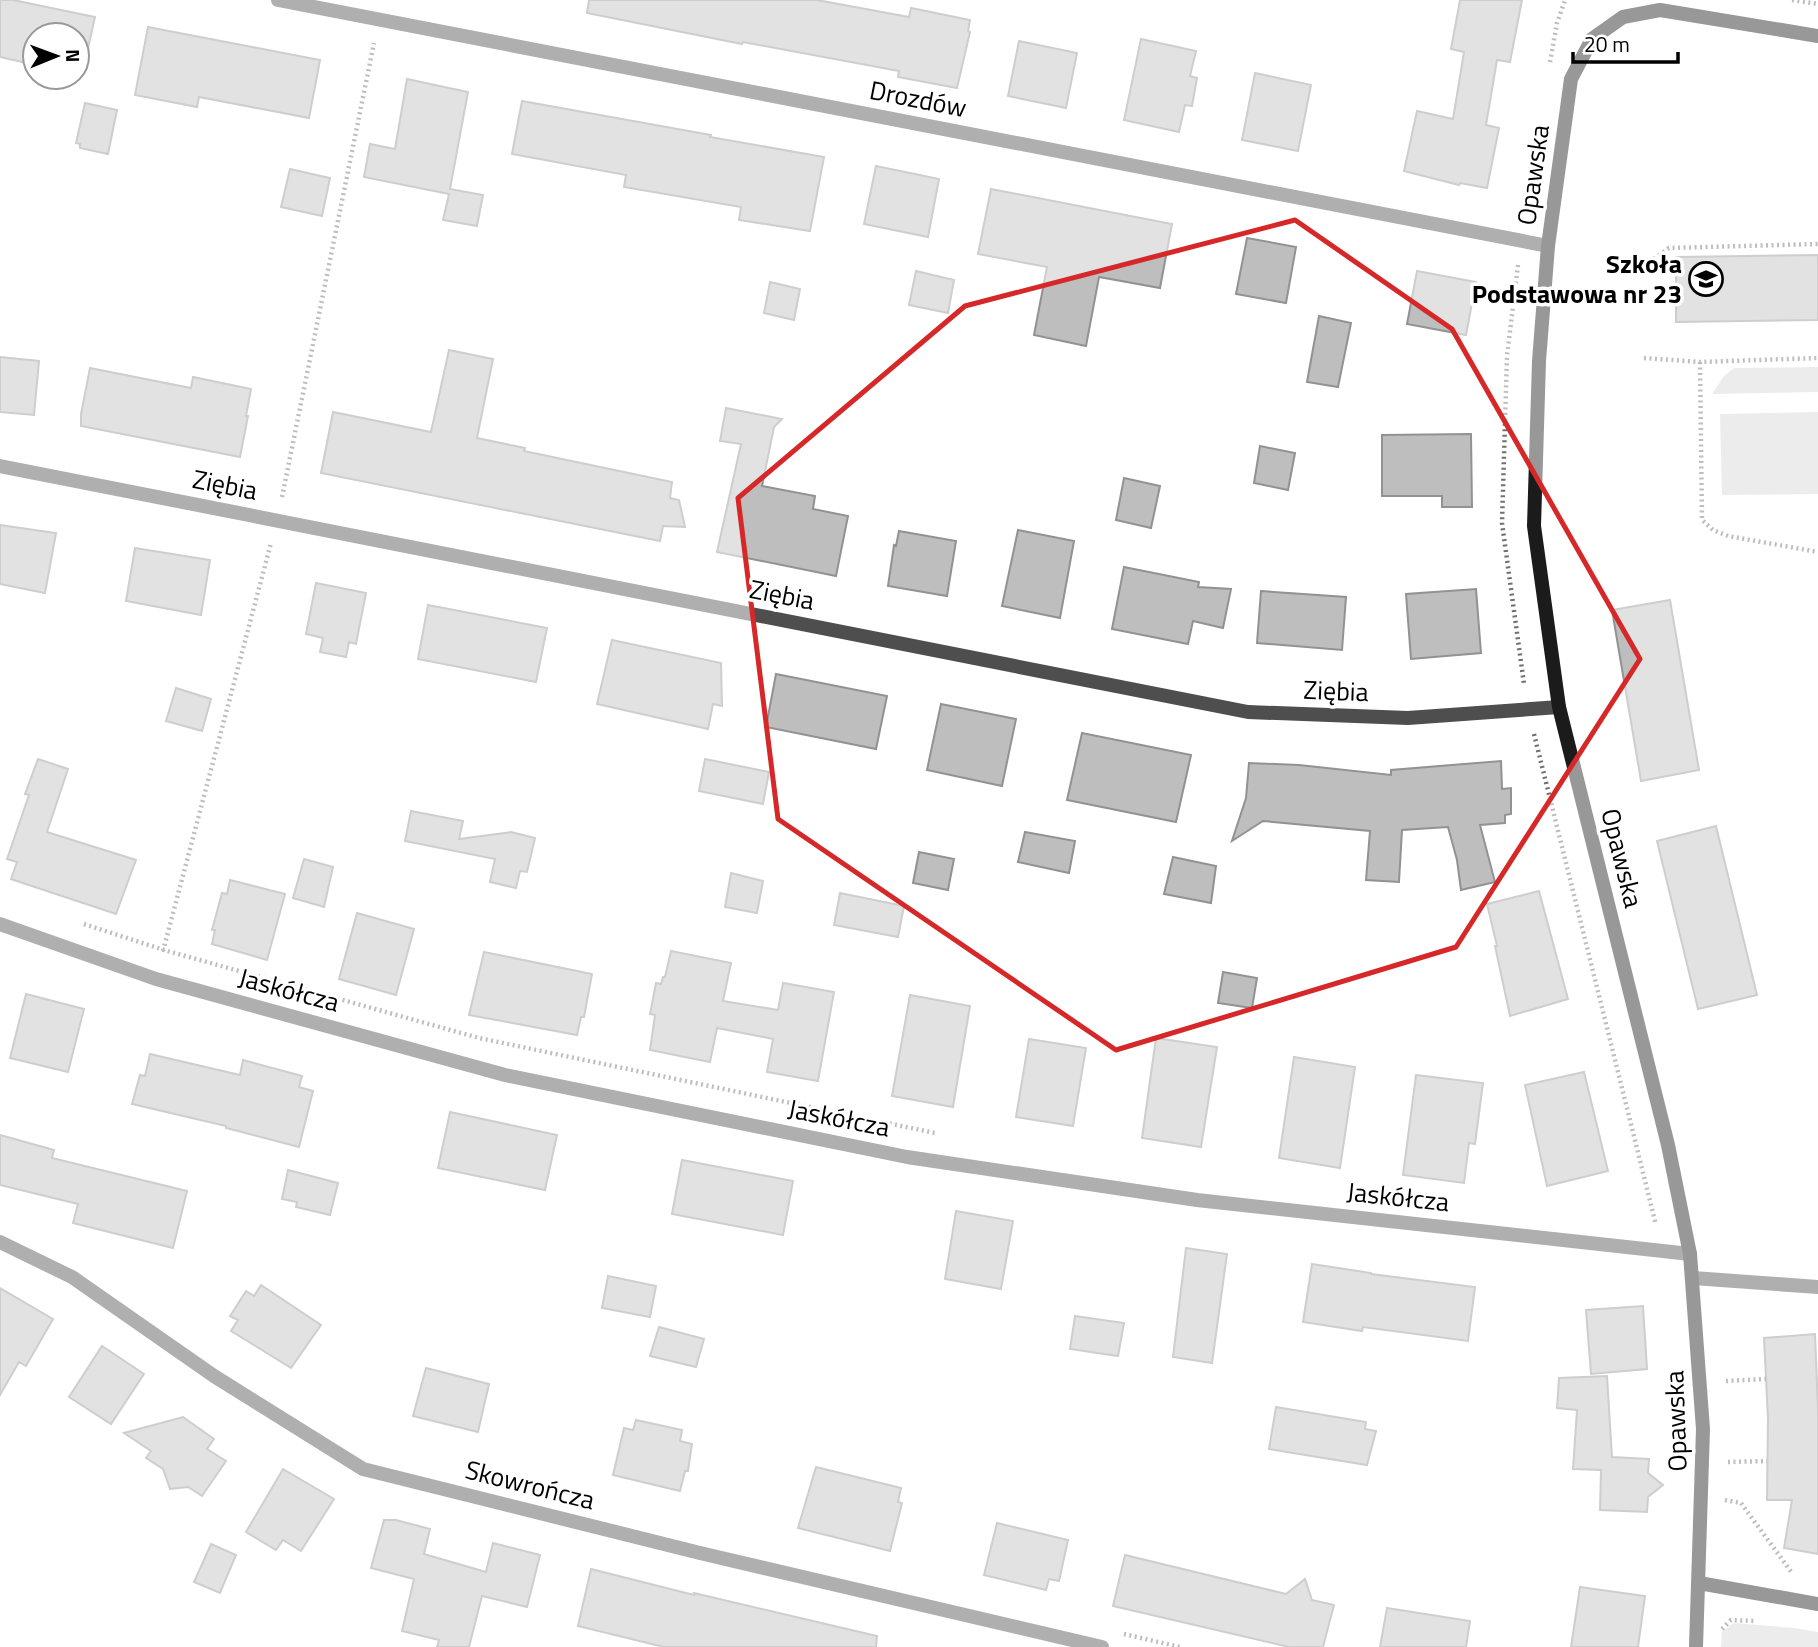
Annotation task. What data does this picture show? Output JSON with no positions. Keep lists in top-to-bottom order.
{
  "streets": {
    "street": [
      "Drozdów",
      "Opawska",
      "Ziębia",
      "Jaskółcza",
      "Skowrończa"
    ]
  },
  "crossings": [
    ["Drozdów", "Opawska"],
    ["Opawska", "Ziębia"],
    ["Opawska", "Jaskółcza"]
  ],
  "places": {
    "school or university": ["Szkoła Podstawowa nr 23"]
  },
  "scale_bar": "20 m",
  "north": "right"
}
